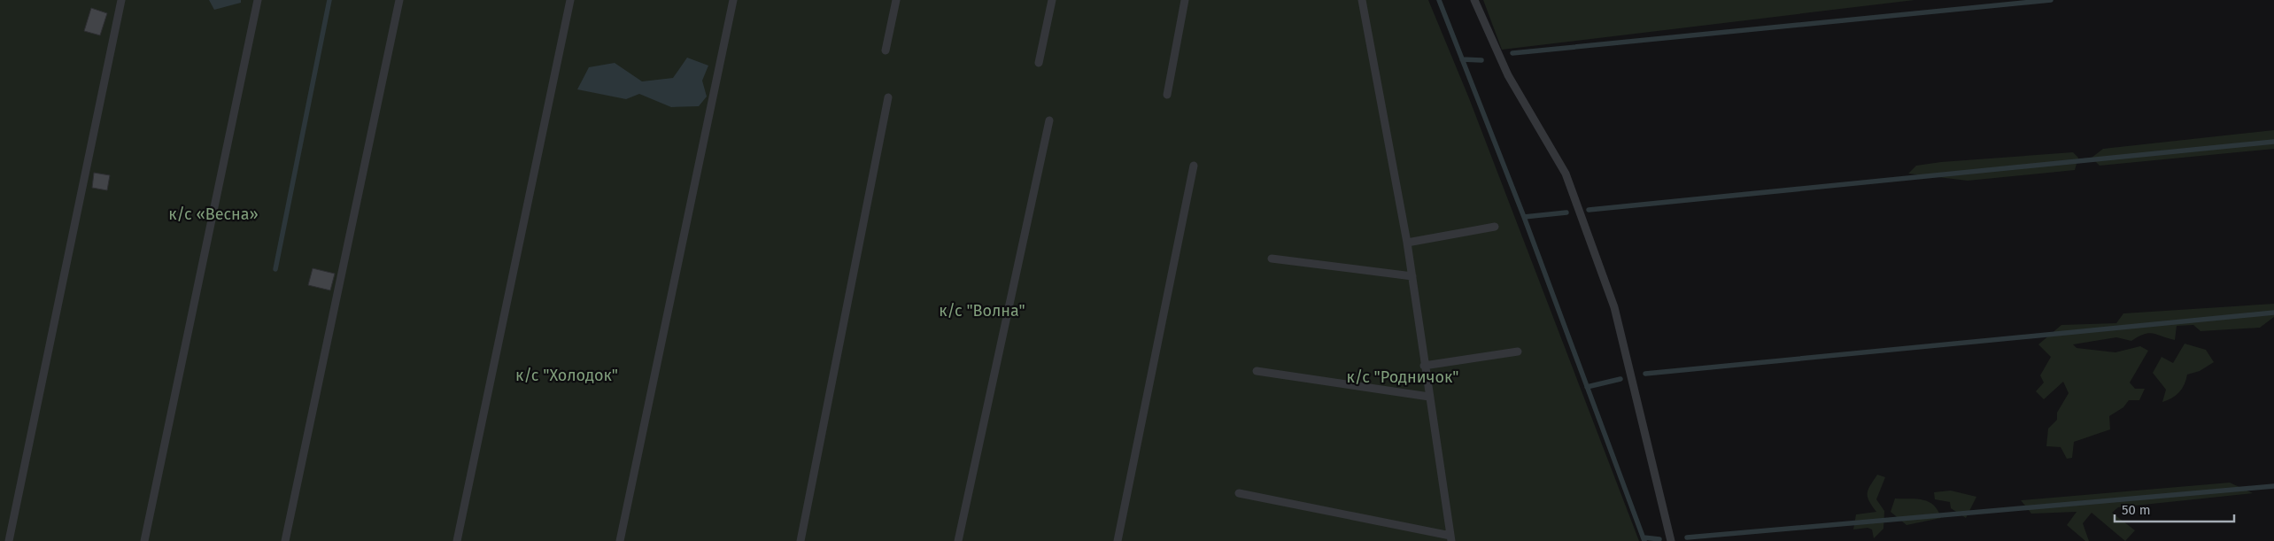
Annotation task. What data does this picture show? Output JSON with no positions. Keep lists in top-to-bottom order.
{
  "parks": [
    "к/с «Весна»",
    "к/с \"Волна\"",
    "к/с \"Холодок\"",
    "к/с \"Родничок\""
  ],
  "scale_bar": "50 m"
}
